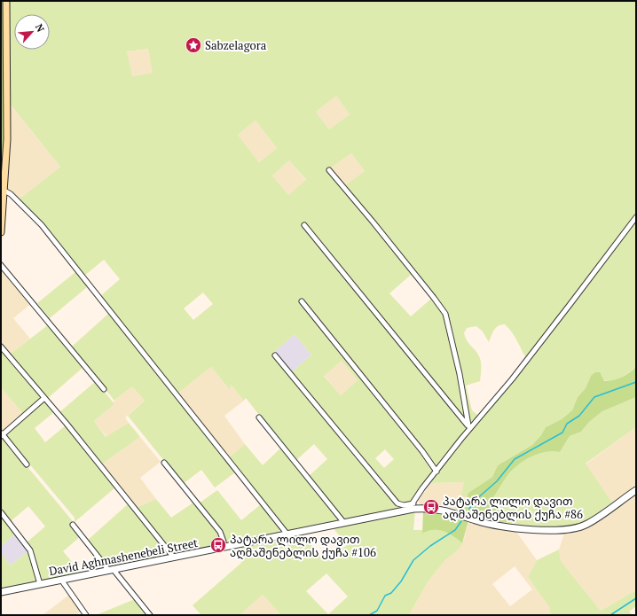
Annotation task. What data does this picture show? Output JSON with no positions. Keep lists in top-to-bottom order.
{
  "streets": {
    "street": ["David Aghmashenebeli Street"]
  },
  "places": {
    "place": ["Sabzelagora"],
    "bus stop": ["პატარა ლილო დავით აღმაშენებლის ქუჩა #86", "პატარა ლილო დავით აღმაშენებლის ქუჩა #106"]
  },
  "north": "top right"
}
